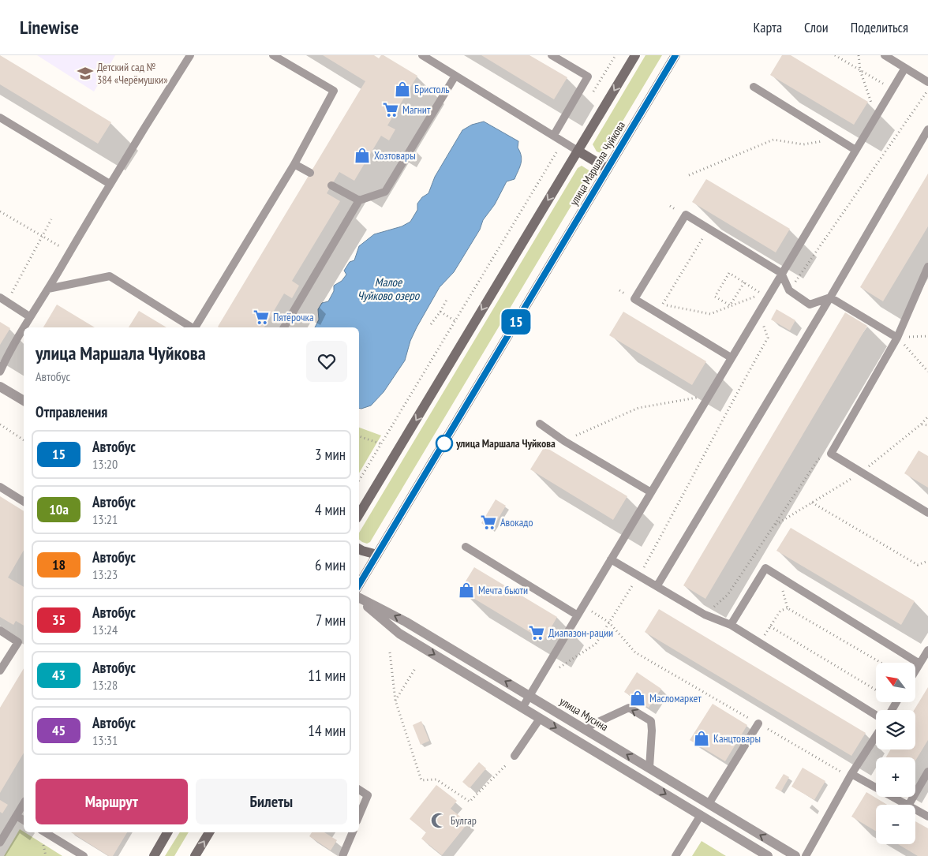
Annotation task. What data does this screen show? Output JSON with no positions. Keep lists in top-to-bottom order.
{
  "streets": {
    "main road": ["улица Маршала Чуйкова"],
    "street": ["улица Мусина"]
  },
  "water": ["Малое Чуйково озеро"],
  "places": {
    "school or university": ["Детский сад № 384 «Черёмушки»"],
    "shop": [
      "Бристоль",
      "Хозтовары",
      "Мечта бьюти",
      "Масломаркет",
      "Канцтовары"
    ],
    "supermarket": [
      "Магнит",
      "Пятёрочка",
      "Авокадо",
      "Диапазон-рации"
    ],
    "other": ["улица Маршала Чуйкова"],
    "mosque": ["Булгар"]
  },
  "lines": ["bus line 15"],
  "north": "top left",
  "page": {
    "header": "Linewise",
    "nav": ["Карта", "Слои", "Поделиться"],
    "on_map": "15",
    "heading": [
      ["улица Маршала Чуйкова", "Автобус"],
      "Отправления"
    ],
    "list": [
      {
        "mark": "15",
        "name": "Автобус",
        "note": "13:20",
        "value": "3 мин"
      },
      {
        "mark": "10а",
        "name": "Автобус",
        "note": "13:21",
        "value": "4 мин"
      },
      {
        "mark": "18",
        "name": "Автобус",
        "note": "13:23",
        "value": "6 мин"
      },
      {
        "mark": "35",
        "name": "Автобус",
        "note": "13:24",
        "value": "7 мин"
      },
      {
        "mark": "43",
        "name": "Автобус",
        "note": "13:28",
        "value": "11 мин"
      },
      {
        "mark": "45",
        "name": "Автобус",
        "note": "13:31",
        "value": "14 мин"
      }
    ],
    "map_buttons": ["+", "−"],
    "buttons": ["Маршрут", "Билеты"]
  }
}
